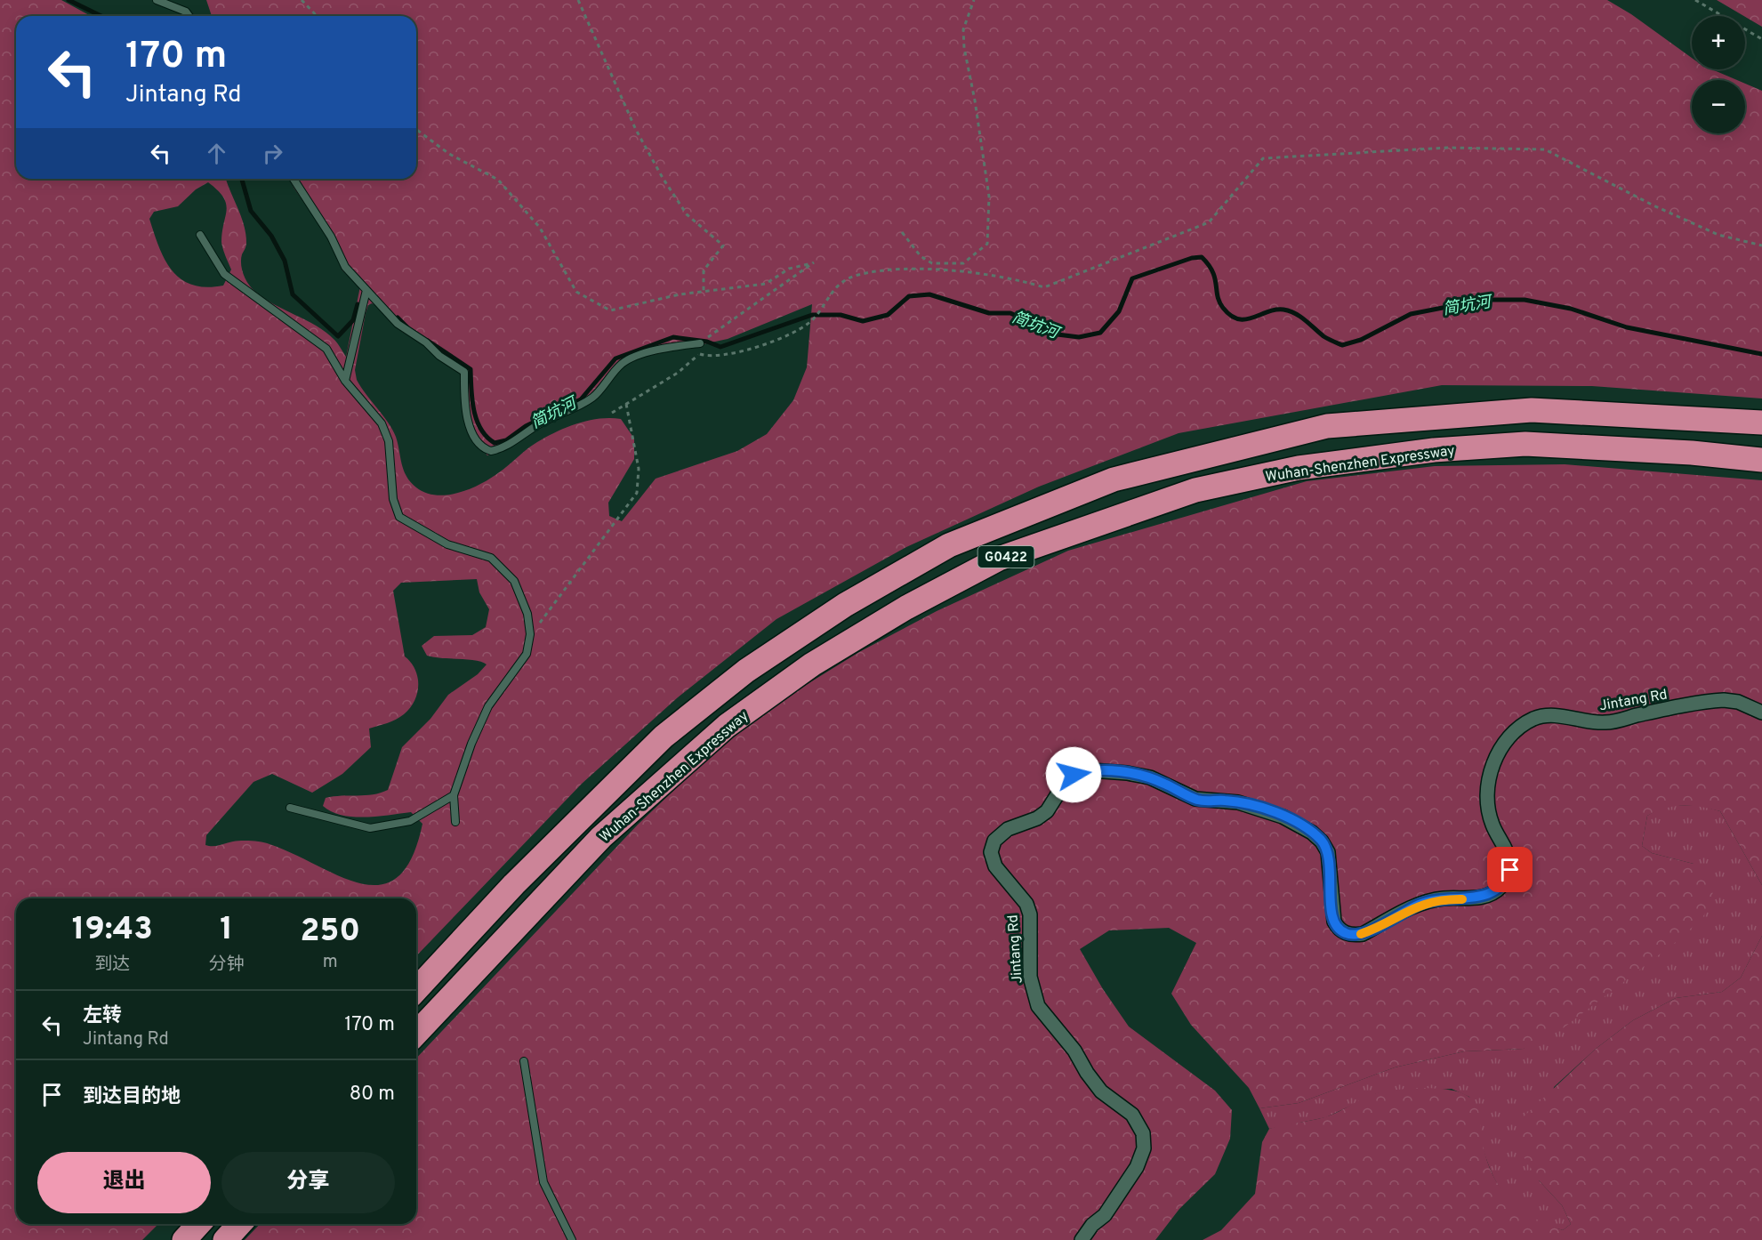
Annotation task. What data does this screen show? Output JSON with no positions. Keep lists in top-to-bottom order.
{
  "streets": {
    "highway": ["Wuhan-Shenzhen Expressway", "G0422"],
    "street": ["Jintang Rd"]
  },
  "water": ["简坑河"],
  "page": {
    "map_buttons": ["+", "−"],
    "turn": ["170 m", "Jintang Rd"],
    "eta": [
      "19:43",
      "到达",
      "1",
      "分钟",
      "250",
      "m"
    ],
    "list": [
      {
        "name": "左转",
        "note": "Jintang Rd",
        "value": "170 m"
      },
      {
        "name": "到达目的地",
        "value": "80 m"
      }
    ],
    "buttons": ["退出", "分享"]
  }
}
